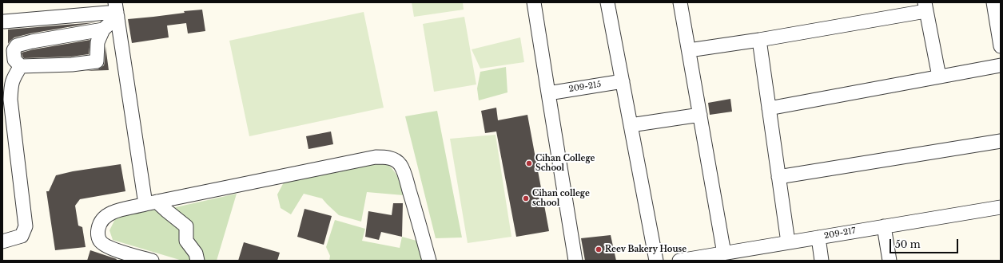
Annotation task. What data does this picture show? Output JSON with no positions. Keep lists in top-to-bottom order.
{
  "streets": {
    "street": ["209-215", "209-217"]
  },
  "places": ["Cihan College School", "Cihan college school", "Reev Bakery House"],
  "scale_bar": "50 m"
}
